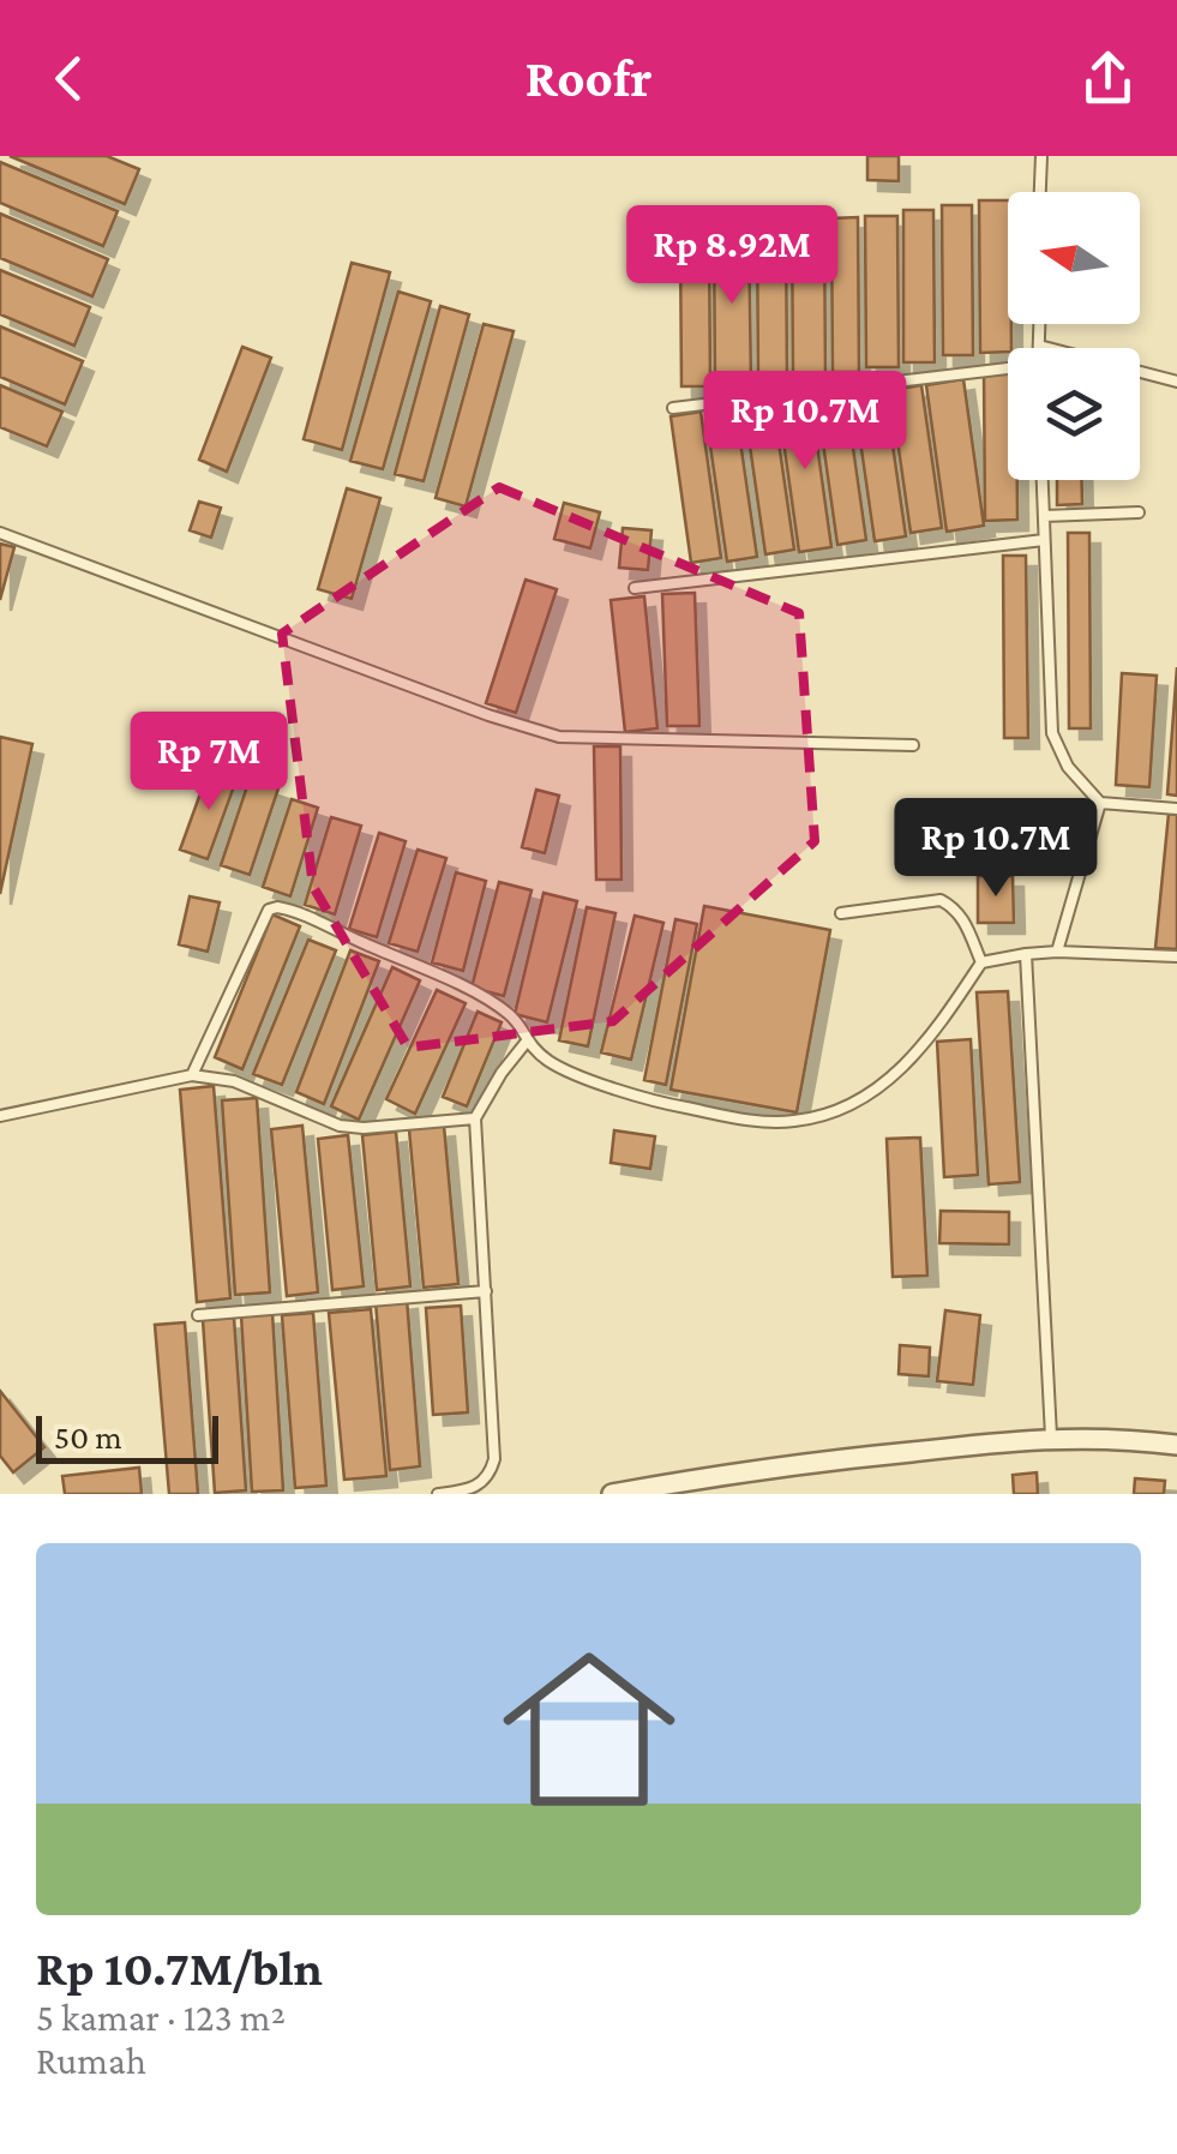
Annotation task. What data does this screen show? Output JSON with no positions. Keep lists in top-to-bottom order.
{
  "scale_bar": "50 m",
  "north": "left",
  "page": {
    "header": "Roofr",
    "price": [
      "Rp 8.92M",
      "Rp 10.7M",
      "Rp 7M",
      "Rp 10.7M"
    ],
    "scale": "50 m",
    "list": [
      {
        "name": "Rp 10.7M/bln",
        "note": "5 kamar · 123 m² · Rumah"
      }
    ]
  }
}
